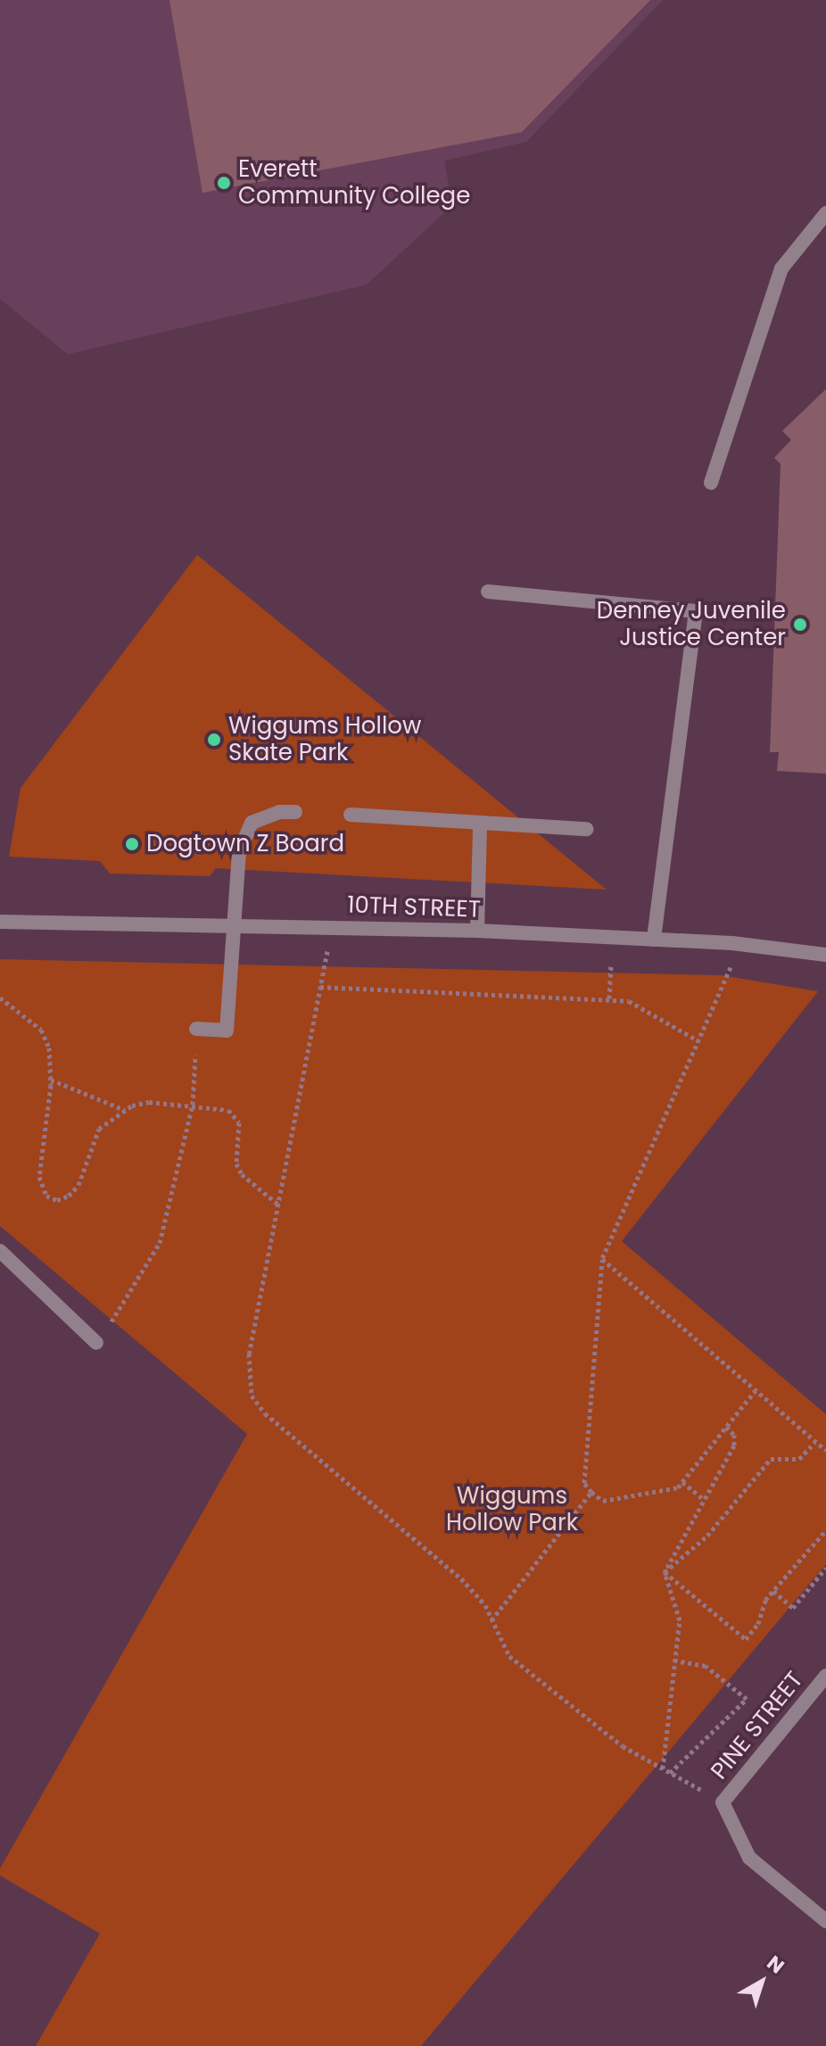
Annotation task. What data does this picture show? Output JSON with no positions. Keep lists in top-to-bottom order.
{
  "streets": {
    "street": ["10TH STREET", "PINE STREET"]
  },
  "parks": ["Wiggums Hollow Park"],
  "places": [
    "Everett Community College",
    "Denney Juvenile Justice Center",
    "Wiggums Hollow Skate Park",
    "Dogtown Z Board"
  ],
  "north": "top right"
}
